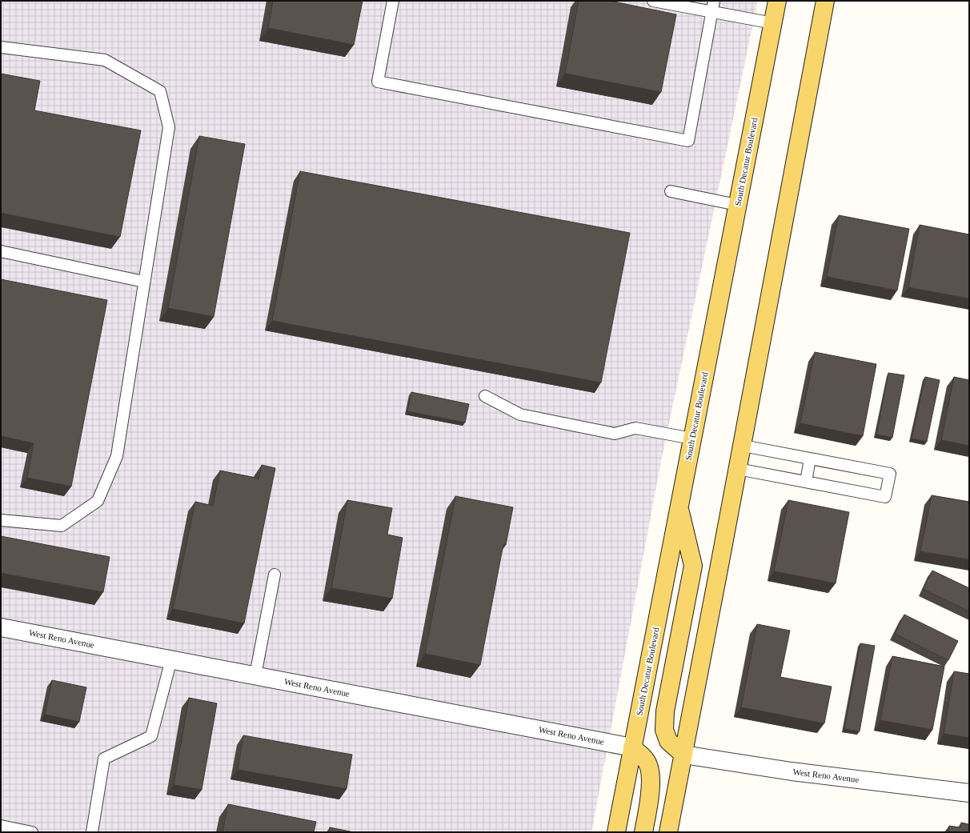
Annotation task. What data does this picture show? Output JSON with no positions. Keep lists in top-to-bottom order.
{
  "streets": {
    "main road": ["South Decatur Boulevard"],
    "street": ["West Reno Avenue"]
  },
  "crossings": [
    ["South Decatur Boulevard", "West Reno Avenue"]
  ]
}
